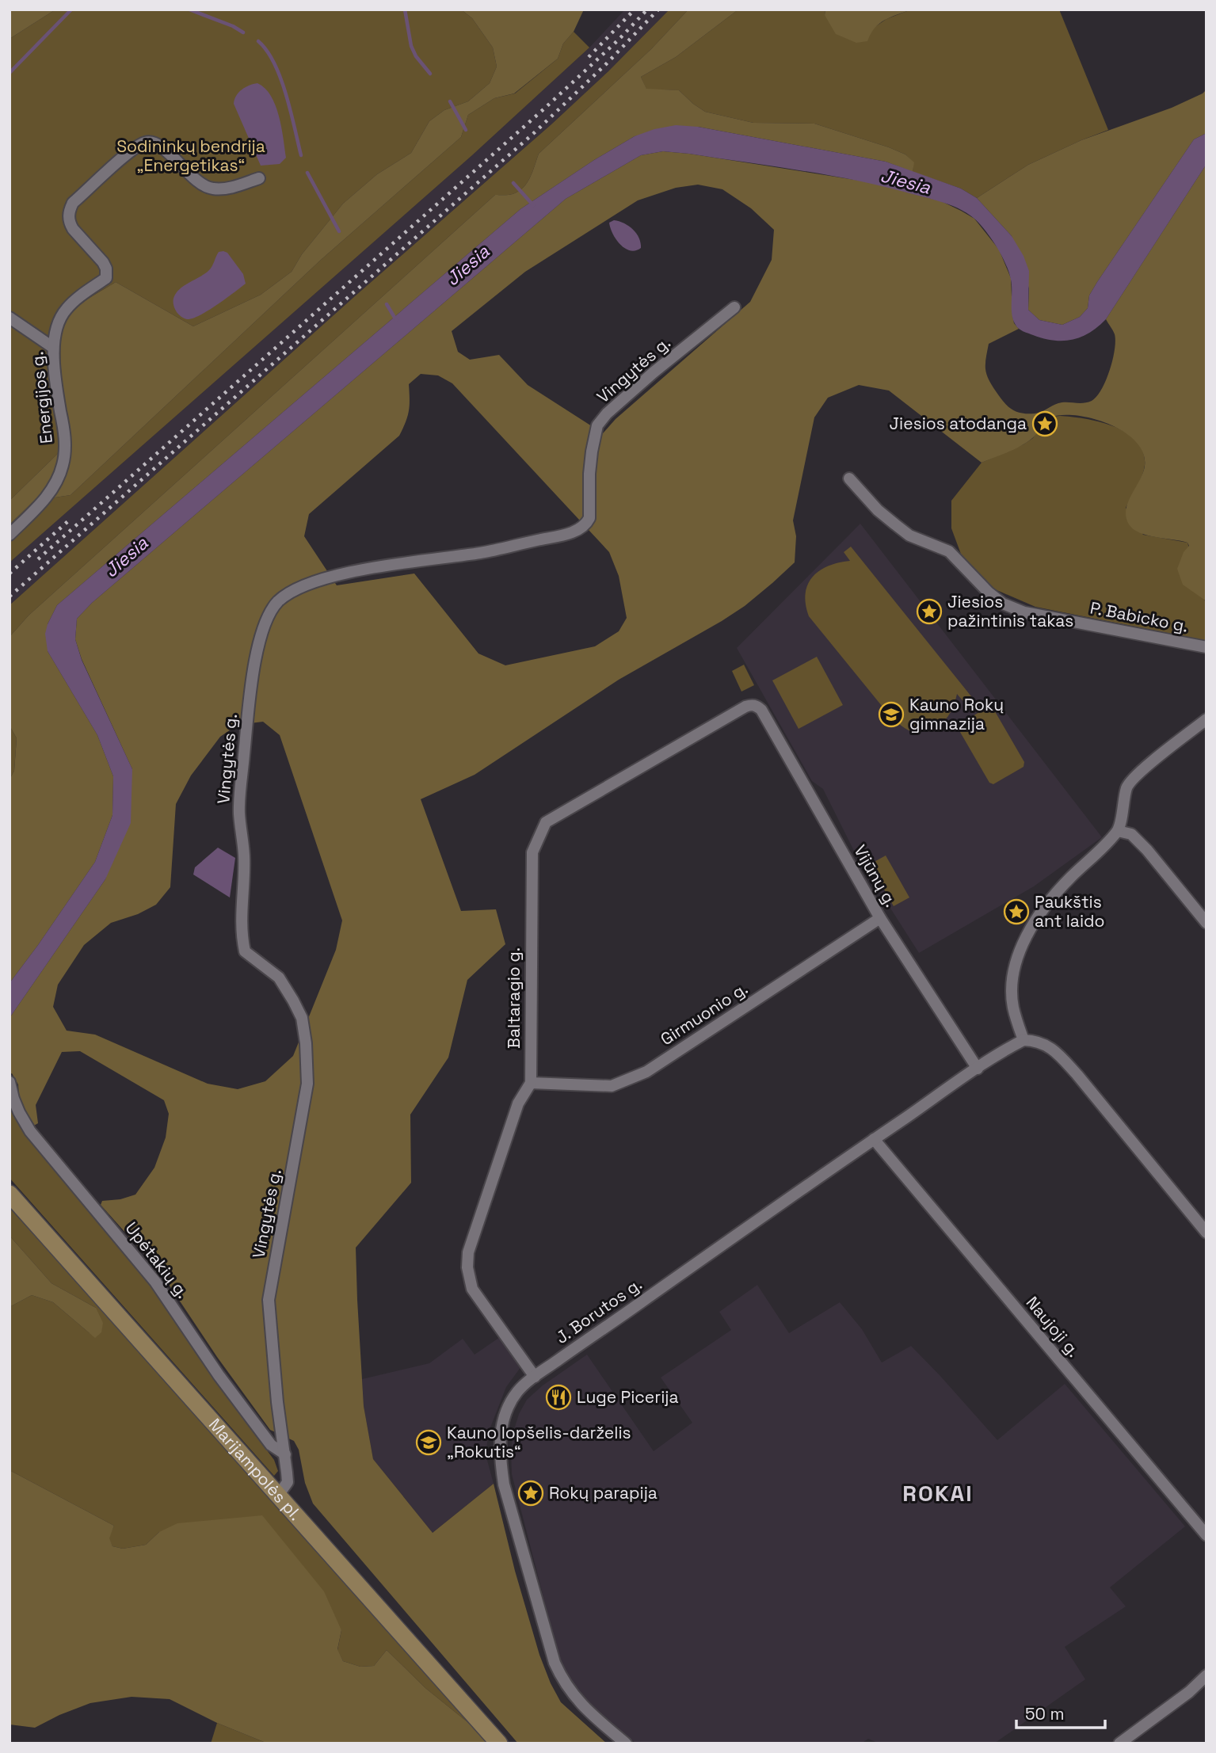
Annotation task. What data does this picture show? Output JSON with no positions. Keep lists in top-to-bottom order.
{
  "streets": {
    "main road": ["Marijampolės pl."],
    "street": [
      "Vingytės g.",
      "Energijos g.",
      "P. Babicko g.",
      "Vijūnų g.",
      "Baltaragio g.",
      "Girmuonio g.",
      "Upėtakių g.",
      "J. Borutos g.",
      "Naujoji g."
    ]
  },
  "crossings": [
    ["Vingytės g.", "Upėtakių g."],
    ["Vingytės g.", "Marijampolės pl."],
    ["Vijūnų g.", "Baltaragio g."],
    ["Vijūnų g.", "Girmuonio g."],
    ["Vijūnų g.", "J. Borutos g."],
    ["Baltaragio g.", "Girmuonio g."],
    ["Baltaragio g.", "J. Borutos g."],
    ["J. Borutos g.", "Naujoji g."]
  ],
  "districts": ["ROKAI"],
  "water": ["Jiesia"],
  "parks": ["Sodininkų bendrija „Energetikas“"],
  "places": {
    "place": [
      "Jiesios atodanga",
      "Jiesios pažintinis takas",
      "Paukštis ant laido",
      "Rokų parapija"
    ],
    "school or university": ["Kauno Rokų gimnazija", "Kauno lopšelis-darželis „Rokutis“"],
    "restaurant": ["Luge Picerija"]
  },
  "scale_bar": "50 m"
}
